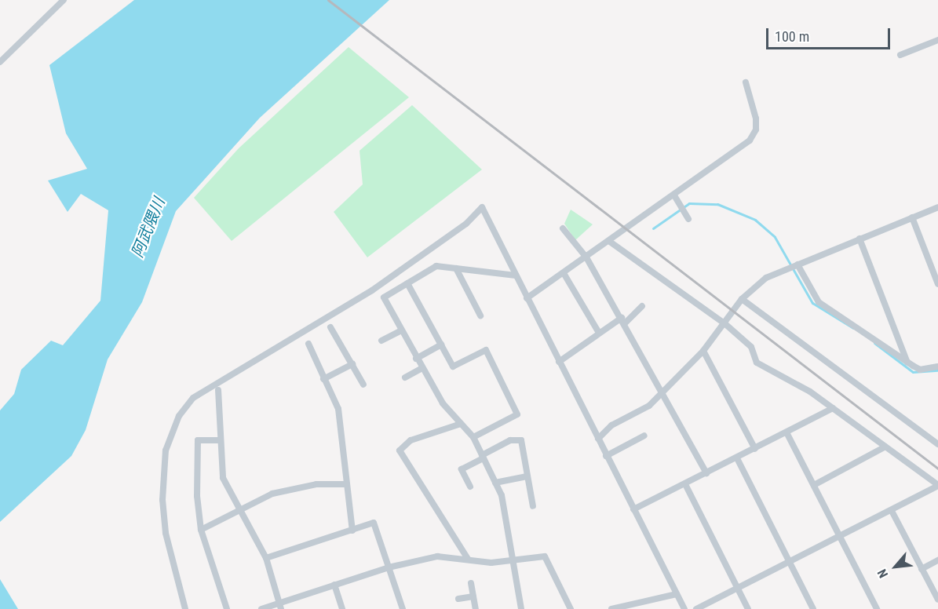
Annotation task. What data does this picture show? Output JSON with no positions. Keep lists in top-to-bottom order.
{
  "water": ["阿武隈川"],
  "scale_bar": "100 m",
  "north": "bottom left"
}
